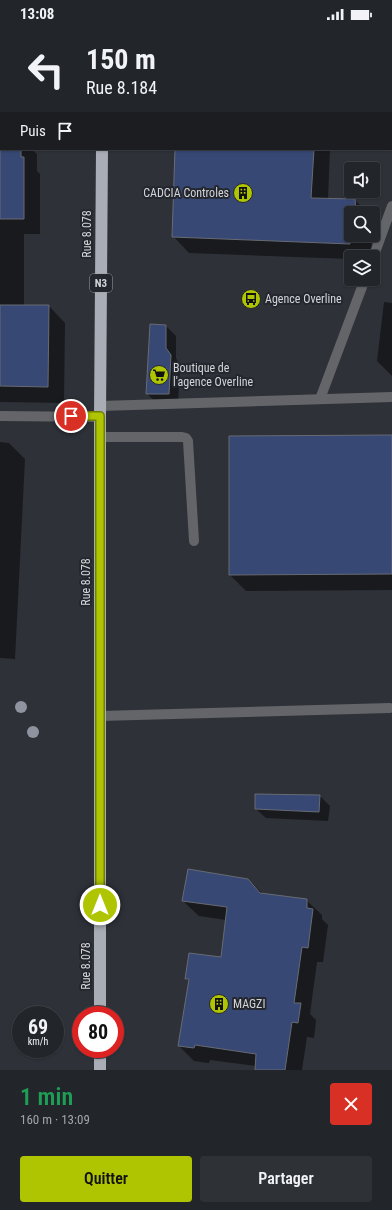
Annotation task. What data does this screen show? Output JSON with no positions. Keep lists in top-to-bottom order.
{
  "streets": {
    "highway": ["Rue 8.078", "N3"]
  },
  "places": {
    "building": ["CADCIA Controles", "MAGZI"],
    "bus stop": ["Agence Overline"],
    "supermarket": ["Boutique de l'agence Overline"]
  },
  "page": {
    "status": "13:08",
    "turn": ["150 m", "Rue 8.184"],
    "then": "Puis",
    "speed": "69 km/h",
    "limit": "80",
    "heading": ["1 min", "160 m · 13:09"],
    "buttons": ["Quitter", "Partager"]
  }
}
